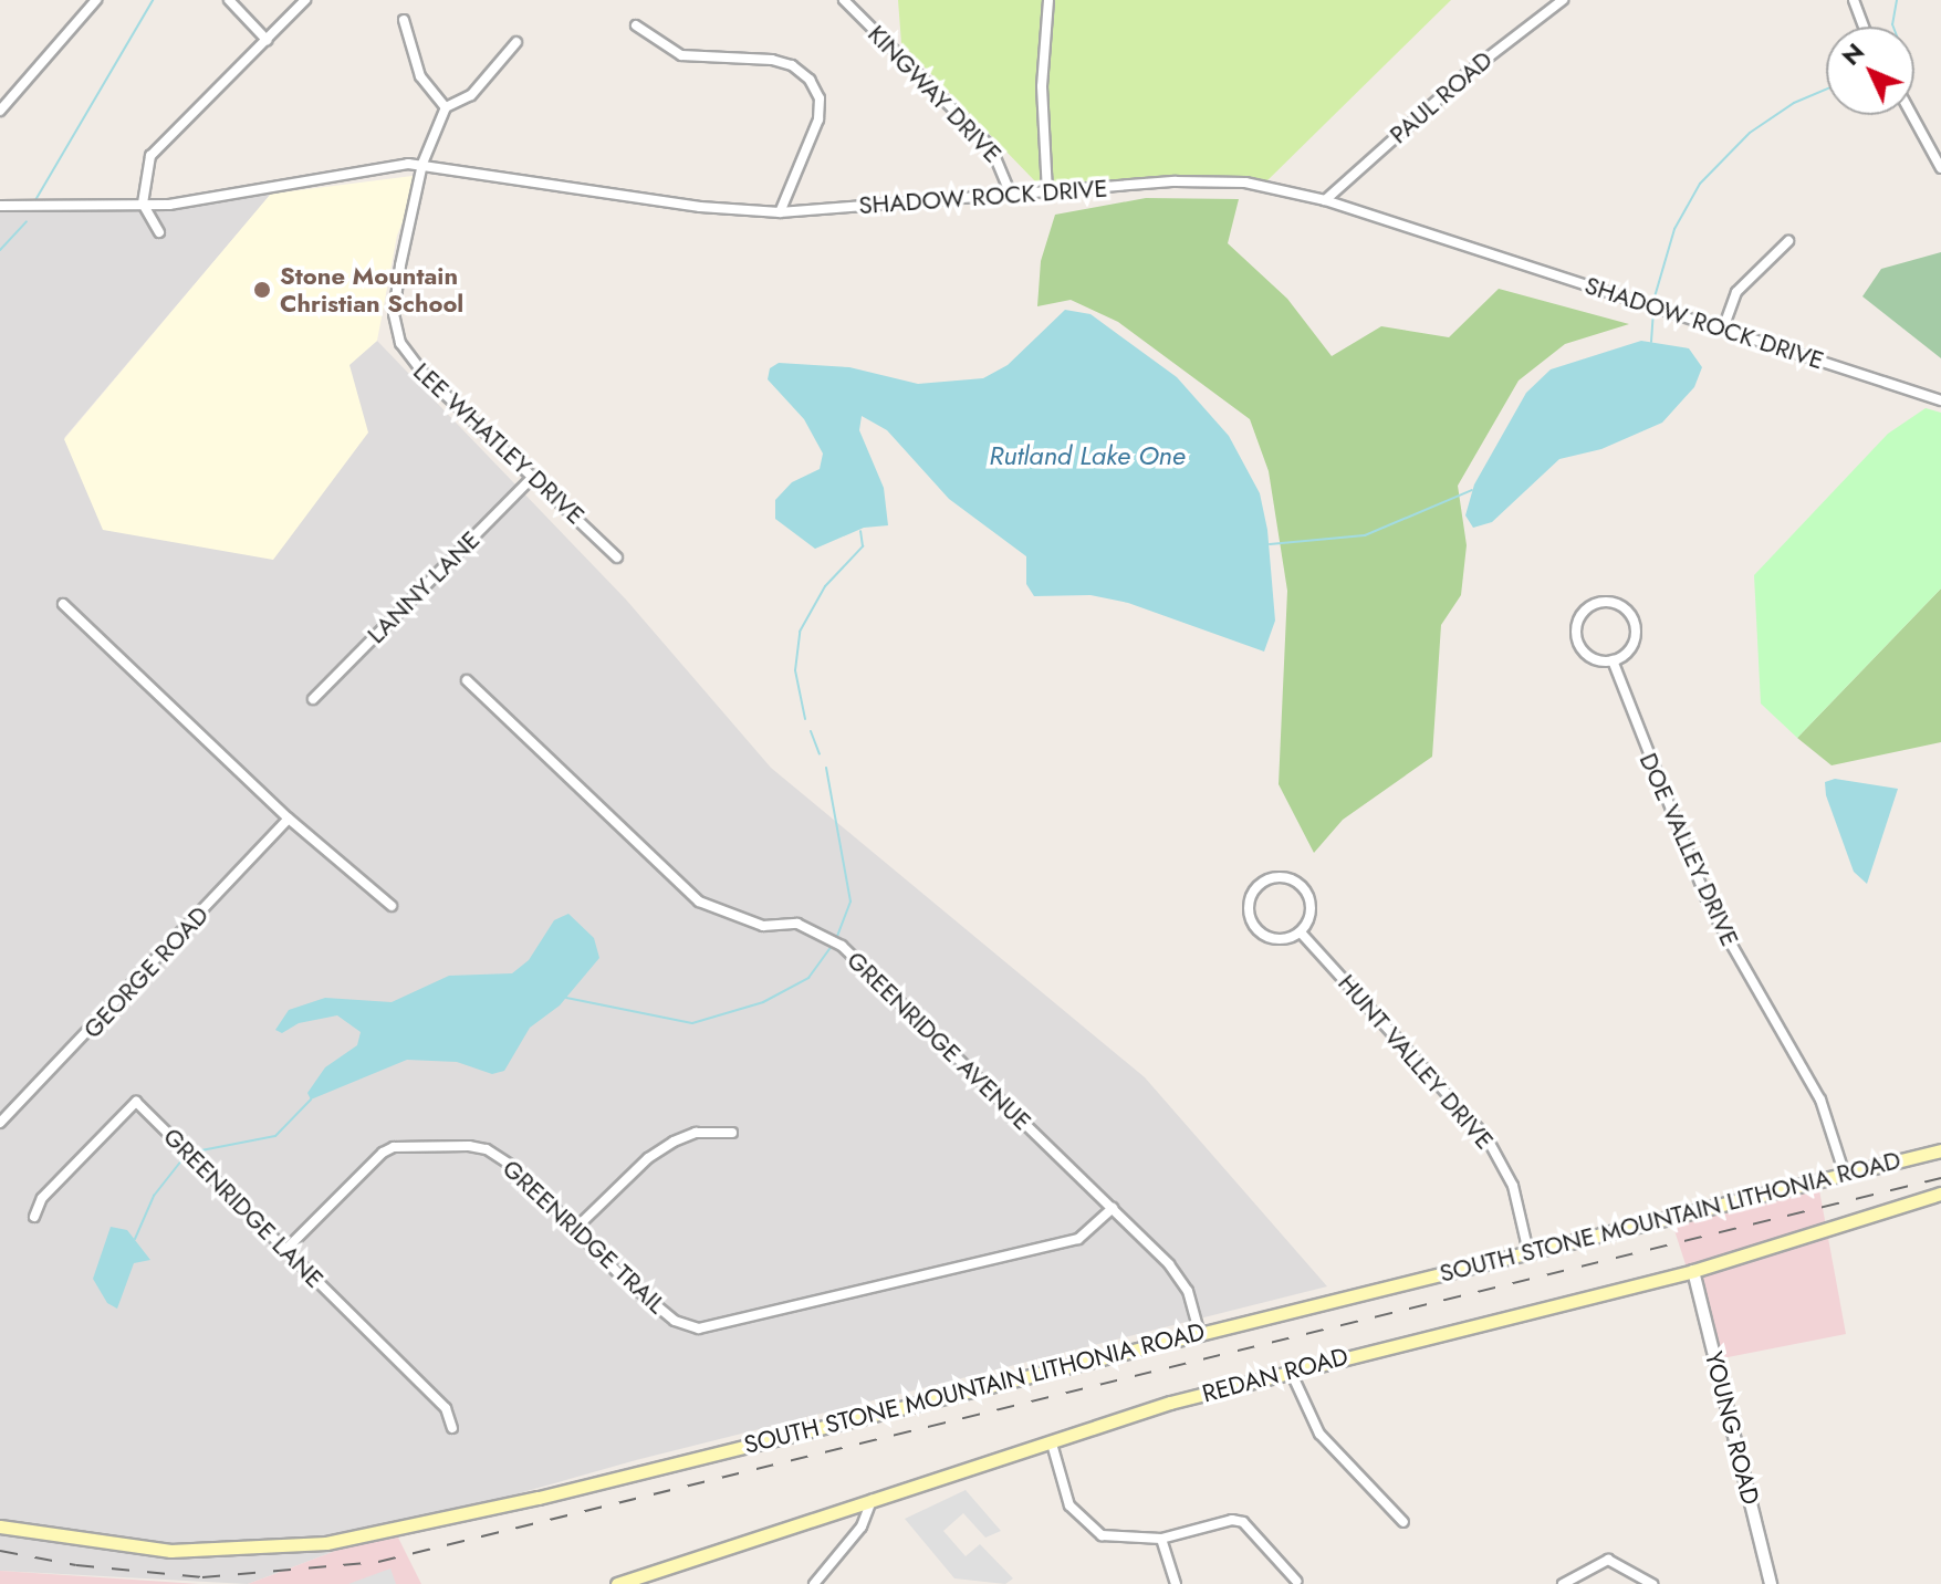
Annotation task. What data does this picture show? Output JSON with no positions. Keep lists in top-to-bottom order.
{
  "streets": {
    "main road": ["SOUTH STONE MOUNTAIN LITHONIA ROAD", "REDAN ROAD"],
    "street": [
      "KINGWAY DRIVE",
      "PAUL ROAD",
      "SHADOW ROCK DRIVE",
      "LEE WHATLEY DRIVE",
      "LANNY LANE",
      "DOE VALLEY DRIVE",
      "GEORGE ROAD",
      "GREENRIDGE AVENUE",
      "HUNT VALLEY DRIVE",
      "GREENRIDGE LANE",
      "GREENRIDGE TRAIL",
      "YOUNG ROAD"
    ]
  },
  "crossings": [
    ["KINGWAY DRIVE", "SHADOW ROCK DRIVE"],
    ["PAUL ROAD", "SHADOW ROCK DRIVE"],
    ["SHADOW ROCK DRIVE", "LEE WHATLEY DRIVE"],
    ["LEE WHATLEY DRIVE", "LANNY LANE"],
    ["DOE VALLEY DRIVE", "SOUTH STONE MOUNTAIN LITHONIA ROAD"],
    ["GREENRIDGE AVENUE", "SOUTH STONE MOUNTAIN LITHONIA ROAD"],
    ["GREENRIDGE AVENUE", "GREENRIDGE TRAIL"],
    ["HUNT VALLEY DRIVE", "SOUTH STONE MOUNTAIN LITHONIA ROAD"],
    ["GREENRIDGE LANE", "GREENRIDGE TRAIL"],
    ["REDAN ROAD", "YOUNG ROAD"]
  ],
  "water": ["Rutland Lake One"],
  "places": ["Stone Mountain Christian School"],
  "north": "top left"
}
